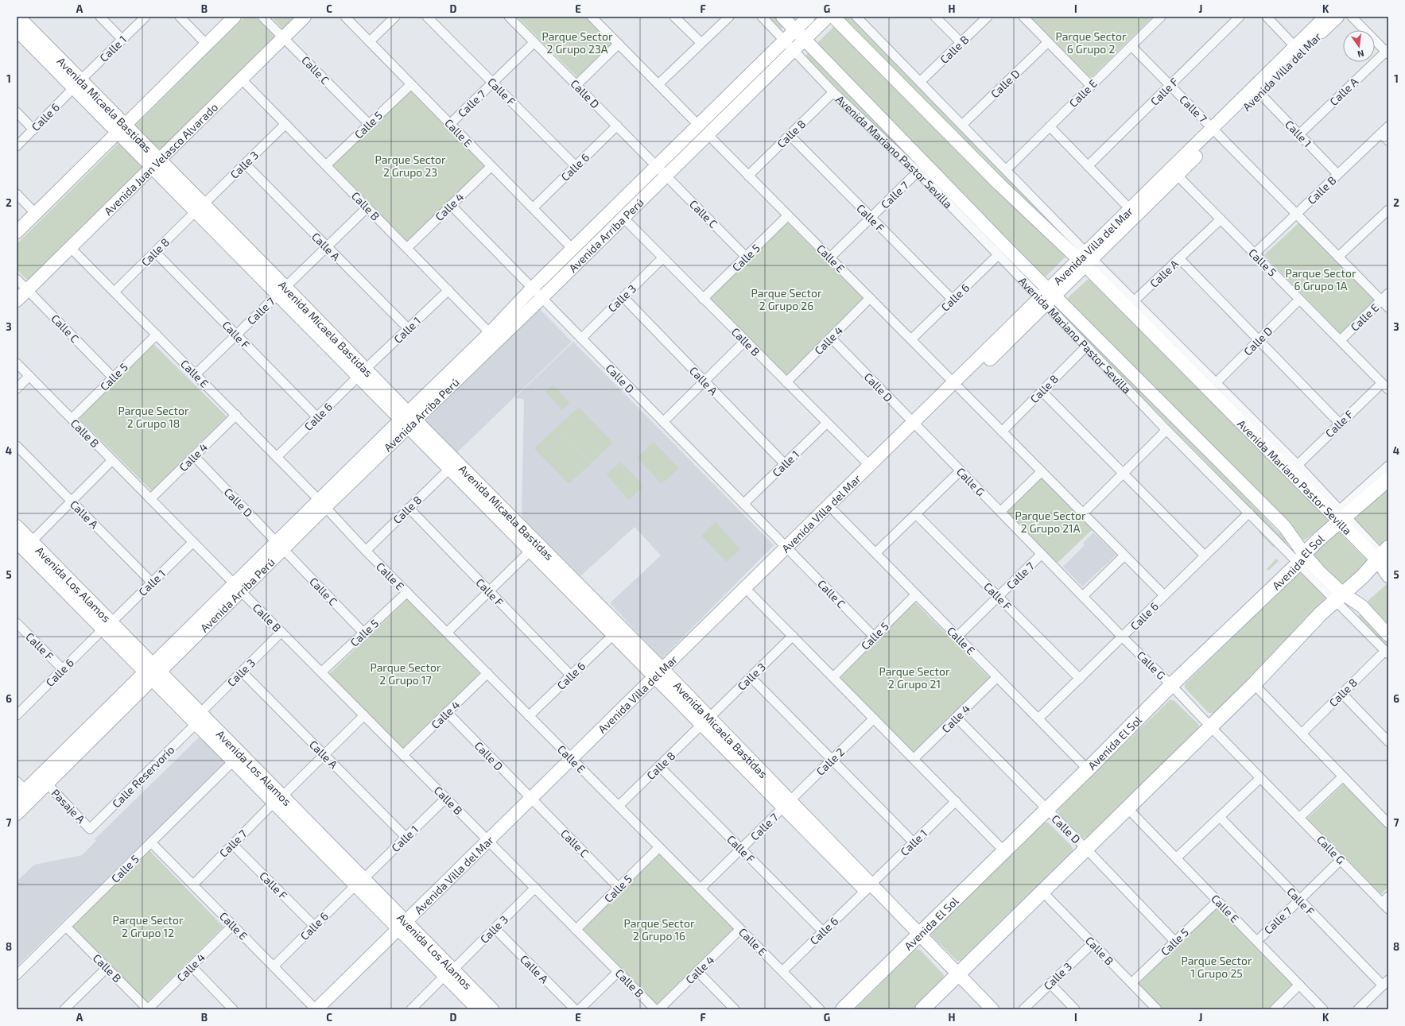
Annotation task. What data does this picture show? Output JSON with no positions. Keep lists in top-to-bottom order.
{
  "streets": {
    "main road": ["Avenida El Sol"],
    "street": [
      "Calle 1",
      "Calle B",
      "Calle C",
      "Avenida Villa del Mar",
      "Calle D",
      "Calle F",
      "Calle A",
      "Calle E",
      "Calle 7",
      "Avenida Micaela Bastidas",
      "Calle 6",
      "Calle 5",
      "Calle 8",
      "Avenida Mariano Pastor Sevilla",
      "Avenida Juan Velasco Alvarado",
      "Calle 3",
      "Calle 4",
      "Avenida Arriba Perú",
      "Calle G",
      "Avenida Los Alamos",
      "Calle 2",
      "Calle Reservorio",
      "Pasaje A"
    ]
  },
  "crossings": [
    ["Calle 1", "Calle B"],
    ["Calle 1", "Avenida Villa del Mar"],
    ["Calle 1", "Calle D"],
    ["Calle 1", "Calle A"],
    ["Calle 1", "Avenida Micaela Bastidas"],
    ["Calle 1", "Calle 6"],
    ["Calle 1", "Avenida Los Alamos"],
    ["Calle B", "Avenida Villa del Mar"],
    ["Calle B", "Calle 5"],
    ["Calle B", "Avenida Mariano Pastor Sevilla"],
    ["Calle B", "Avenida Juan Velasco Alvarado"],
    ["Calle B", "Calle 3"],
    ["Calle B", "Calle 4"],
    ["Calle B", "Avenida Arriba Perú"],
    ["Calle C", "Avenida Villa del Mar"],
    ["Calle C", "Calle D"],
    ["Calle C", "Calle 5"],
    ["Calle C", "Avenida Juan Velasco Alvarado"],
    ["Calle C", "Avenida Arriba Perú"],
    ["Avenida Villa del Mar", "Calle D"],
    ["Avenida Villa del Mar", "Calle E"],
    ["Avenida Villa del Mar", "Calle 7"],
    ["Avenida Villa del Mar", "Avenida Micaela Bastidas"],
    ["Avenida Villa del Mar", "Calle 5"],
    ["Avenida Villa del Mar", "Avenida Mariano Pastor Sevilla"],
    ["Avenida Villa del Mar", "Calle G"],
    ["Avenida Villa del Mar", "Avenida Los Alamos"],
    ["Calle D", "Calle 7"],
    ["Calle D", "Calle 6"],
    ["Calle D", "Calle 5"],
    ["Calle D", "Avenida Mariano Pastor Sevilla"],
    ["Calle D", "Calle 3"],
    ["Calle D", "Calle 4"],
    ["Calle D", "Avenida Arriba Perú"],
    ["Calle D", "Calle G"],
    ["Calle D", "Avenida El Sol"],
    ["Calle F", "Calle 7"],
    ["Calle F", "Calle 6"],
    ["Calle F", "Calle 5"],
    ["Calle F", "Calle 8"],
    ["Calle F", "Avenida Mariano Pastor Sevilla"],
    ["Calle A", "Calle 5"],
    ["Calle A", "Avenida Mariano Pastor Sevilla"],
    ["Calle A", "Calle 3"],
    ["Calle E", "Calle 7"],
    ["Calle E", "Calle 6"],
    ["Calle E", "Calle 5"],
    ["Calle E", "Calle 8"],
    ["Calle E", "Avenida Mariano Pastor Sevilla"],
    ["Calle E", "Avenida Juan Velasco Alvarado"],
    ["Calle E", "Calle 4"],
    ["Calle E", "Avenida Arriba Perú"],
    ["Calle E", "Avenida El Sol"],
    ["Calle 7", "Avenida Micaela Bastidas"],
    ["Calle 7", "Avenida Mariano Pastor Sevilla"],
    ["Calle 7", "Calle G"],
    ["Calle 7", "Avenida Los Alamos"],
    ["Calle 7", "Calle 2"],
    ["Avenida Micaela Bastidas", "Calle 6"],
    ["Avenida Micaela Bastidas", "Calle 8"],
    ["Avenida Micaela Bastidas", "Avenida Juan Velasco Alvarado"],
    ["Avenida Micaela Bastidas", "Calle 3"],
    ["Avenida Micaela Bastidas", "Avenida Arriba Perú"],
    ["Avenida Micaela Bastidas", "Avenida El Sol"],
    ["Avenida Micaela Bastidas", "Calle 2"],
    ["Calle 6", "Avenida Mariano Pastor Sevilla"],
    ["Calle 6", "Calle G"],
    ["Calle 6", "Avenida Los Alamos"],
    ["Calle 5", "Avenida Los Alamos"],
    ["Calle 8", "Avenida Mariano Pastor Sevilla"],
    ["Calle 8", "Calle 3"],
    ["Avenida Mariano Pastor Sevilla", "Avenida Arriba Perú"],
    ["Avenida Mariano Pastor Sevilla", "Avenida El Sol"],
    ["Calle 3", "Avenida Los Alamos"],
    ["Calle 3", "Calle Reservorio"],
    ["Avenida Arriba Perú", "Avenida Los Alamos"],
    ["Avenida Arriba Perú", "Pasaje A"],
    ["Calle G", "Avenida El Sol"],
    ["Avenida Los Alamos", "Calle Reservorio"],
    ["Calle Reservorio", "Pasaje A"]
  ],
  "parks": [
    "Parque Sector 2 Grupo 23A",
    "Parque Sector 6 Grupo 2",
    "Parque Sector 2 Grupo 23",
    "Parque Sector 6 Grupo 1A",
    "Parque Sector 2 Grupo 26",
    "Parque Sector 2 Grupo 18",
    "Parque Sector 2 Grupo 21A",
    "Parque Sector 2 Grupo 17",
    "Parque Sector 2 Grupo 21",
    "Parque Sector 2 Grupo 12",
    "Parque Sector 2 Grupo 16",
    "Parque Sector 1 Grupo 25"
  ],
  "north": "bottom",
  "grid": {
    "columns": [
      "A",
      "B",
      "C",
      "D",
      "E",
      "F",
      "G",
      "H",
      "I",
      "J",
      "K"
    ],
    "rows": [
      "1",
      "2",
      "3",
      "4",
      "5",
      "6",
      "7",
      "8"
    ]
  }
}
